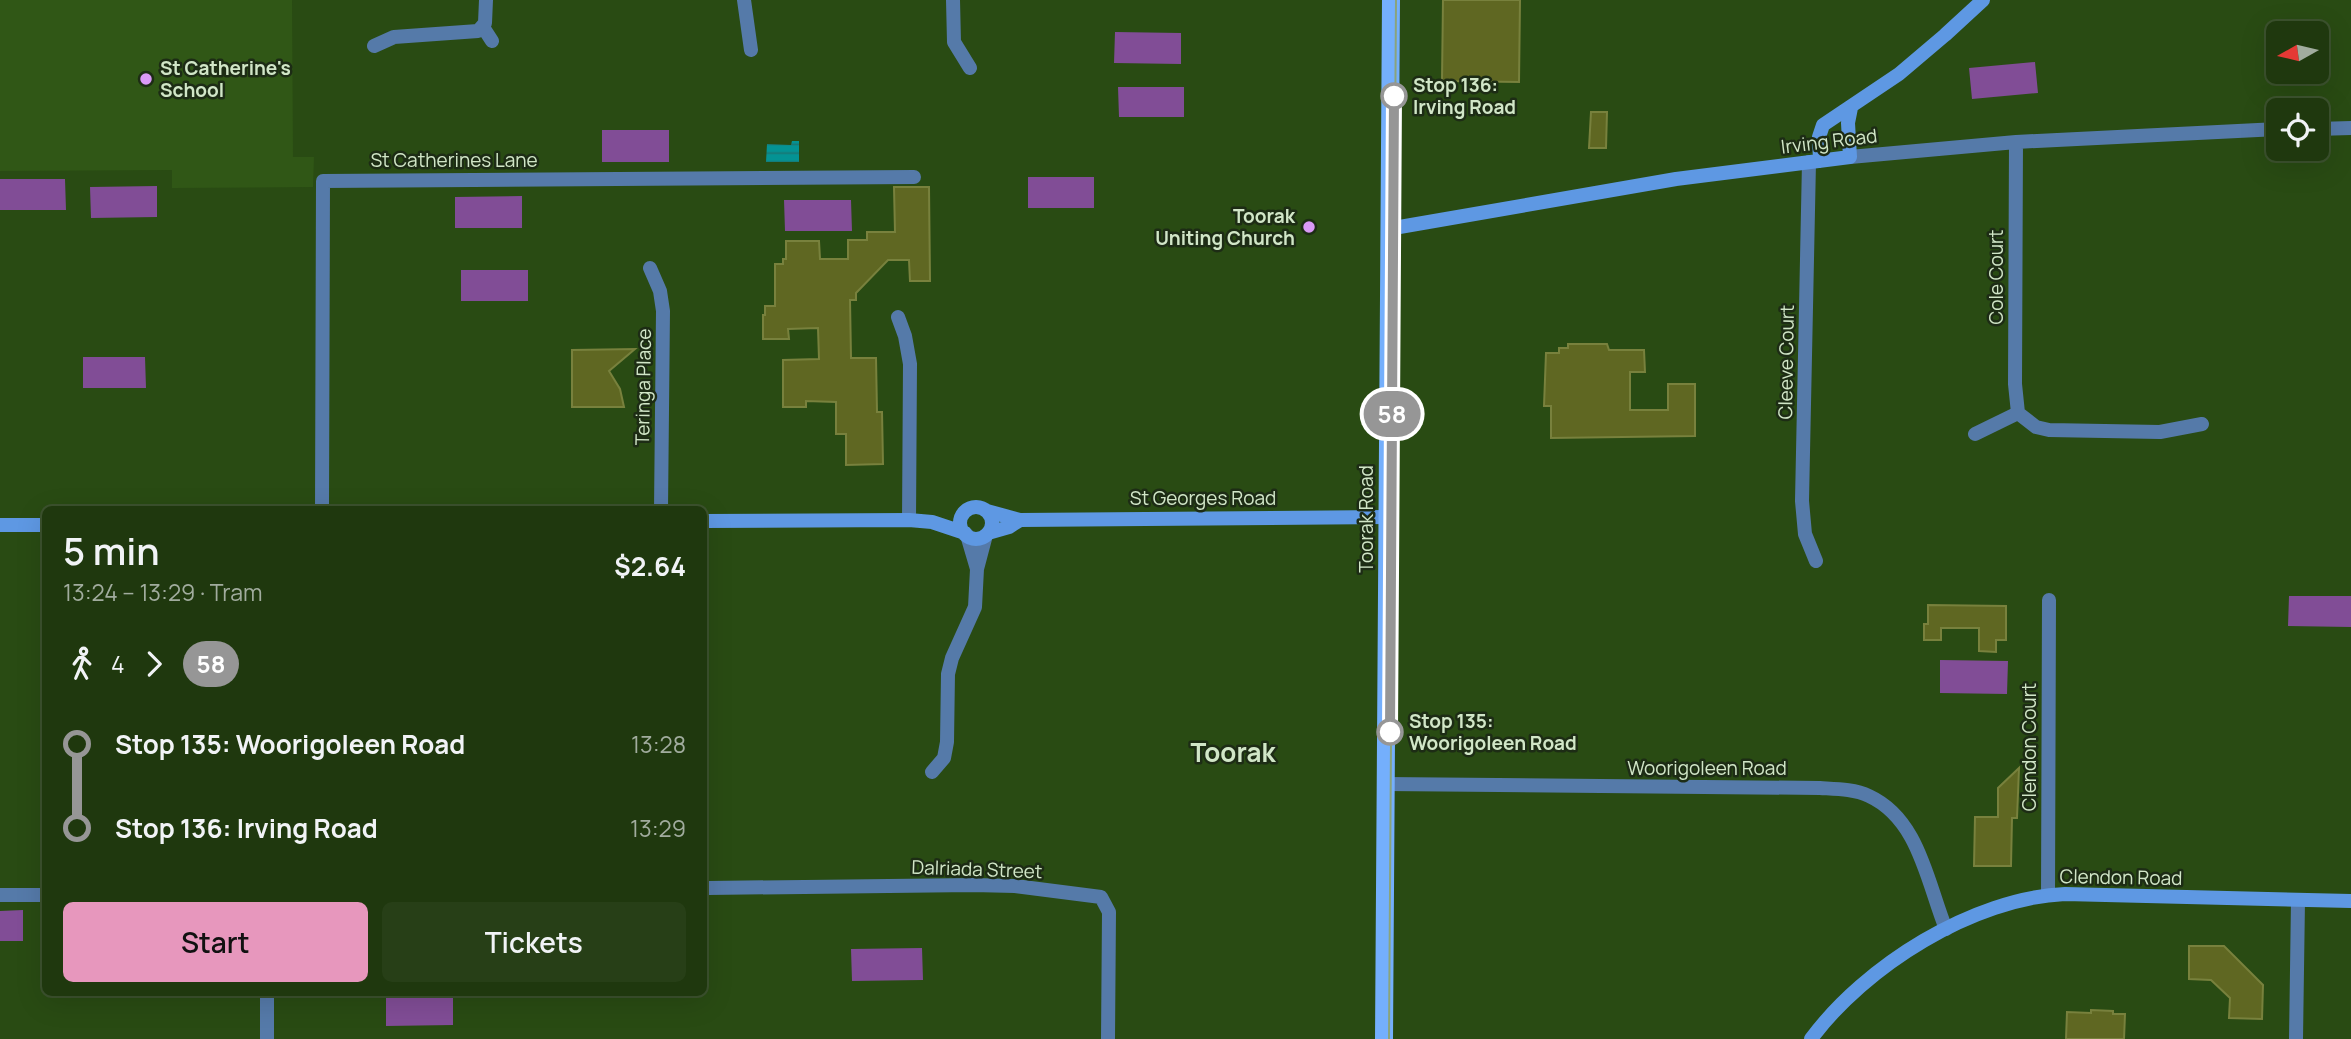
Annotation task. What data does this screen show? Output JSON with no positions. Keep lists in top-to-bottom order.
{
  "streets": {
    "main road": ["Toorak Road"],
    "street": [
      "Irving Road",
      "St Catherines Lane",
      "Cole Court",
      "Cleeve Court",
      "Teringa Place",
      "St Georges Road",
      "Clendon Court",
      "Woorigoleen Road",
      "Dalriada Street",
      "Clendon Road"
    ]
  },
  "crossings": [
    ["Irving Road", "Cole Court"],
    ["Irving Road", "Cleeve Court"],
    ["Irving Road", "Toorak Road"],
    ["St Georges Road", "Toorak Road"],
    ["Toorak Road", "Woorigoleen Road"],
    ["Clendon Court", "Clendon Road"],
    ["Woorigoleen Road", "Clendon Road"]
  ],
  "districts": ["Toorak"],
  "places": [
    "St Catherine's School",
    "Stop 136: Irving Road",
    "Toorak Uniting Church",
    "Stop 135: Woorigoleen Road"
  ],
  "lines": ["tram line 58"],
  "north": "left",
  "page": {
    "on_map": "58",
    "heading": ["5 min", "13:24 – 13:29 · Tram", "$2.64"],
    "legs": ["4", "58"],
    "list": [
      {
        "name": "Stop 135: Woorigoleen Road",
        "value": "13:28"
      },
      {
        "name": "Stop 136: Irving Road",
        "value": "13:29"
      }
    ],
    "buttons": ["Start", "Tickets"]
  }
}
